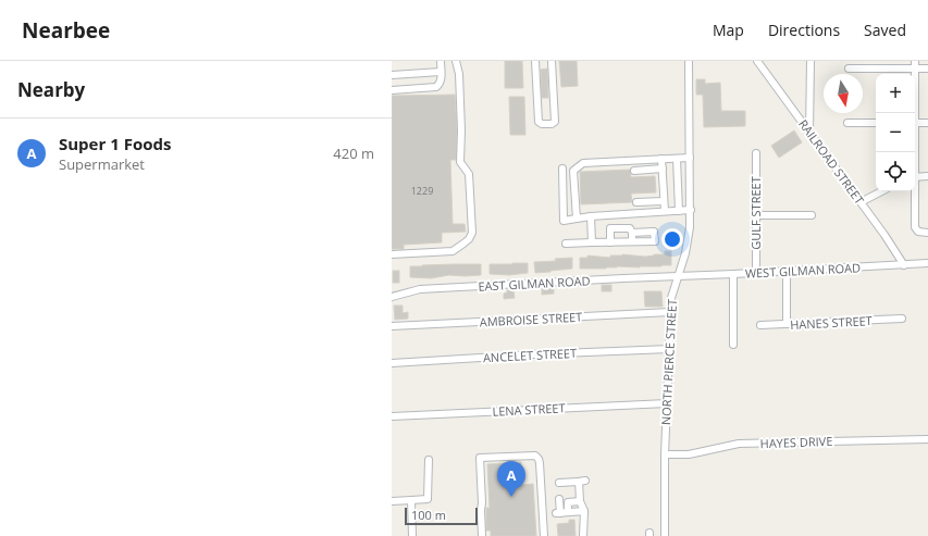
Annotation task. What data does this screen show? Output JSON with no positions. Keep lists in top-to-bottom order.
{
  "streets": {
    "street": [
      "RAILROAD STREET",
      "GULF STREET",
      "WEST GILMAN ROAD",
      "EAST GILMAN ROAD",
      "AMBROISE STREET",
      "HANES STREET",
      "ANCELET STREET",
      "NORTH PIERCE STREET",
      "LENA STREET",
      "HAYES DRIVE"
    ]
  },
  "crossings": [
    ["RAILROAD STREET", "WEST GILMAN ROAD"],
    ["GULF STREET", "WEST GILMAN ROAD"],
    ["WEST GILMAN ROAD", "EAST GILMAN ROAD"],
    ["WEST GILMAN ROAD", "NORTH PIERCE STREET"],
    ["EAST GILMAN ROAD", "NORTH PIERCE STREET"],
    ["AMBROISE STREET", "NORTH PIERCE STREET"],
    ["ANCELET STREET", "NORTH PIERCE STREET"],
    ["NORTH PIERCE STREET", "LENA STREET"],
    ["NORTH PIERCE STREET", "HAYES DRIVE"]
  ],
  "house_numbers": ["1229"],
  "scale_bar": "100 m",
  "north": "bottom",
  "page": {
    "header": "Nearbee",
    "nav": ["Map", "Directions", "Saved"],
    "heading": "Nearby",
    "map_buttons": ["+", "−"],
    "list": [
      {
        "mark": "A",
        "name": "Super 1 Foods",
        "note": "Supermarket",
        "value": "420 m"
      }
    ],
    "pins": "A",
    "scale": "100 m"
  }
}
